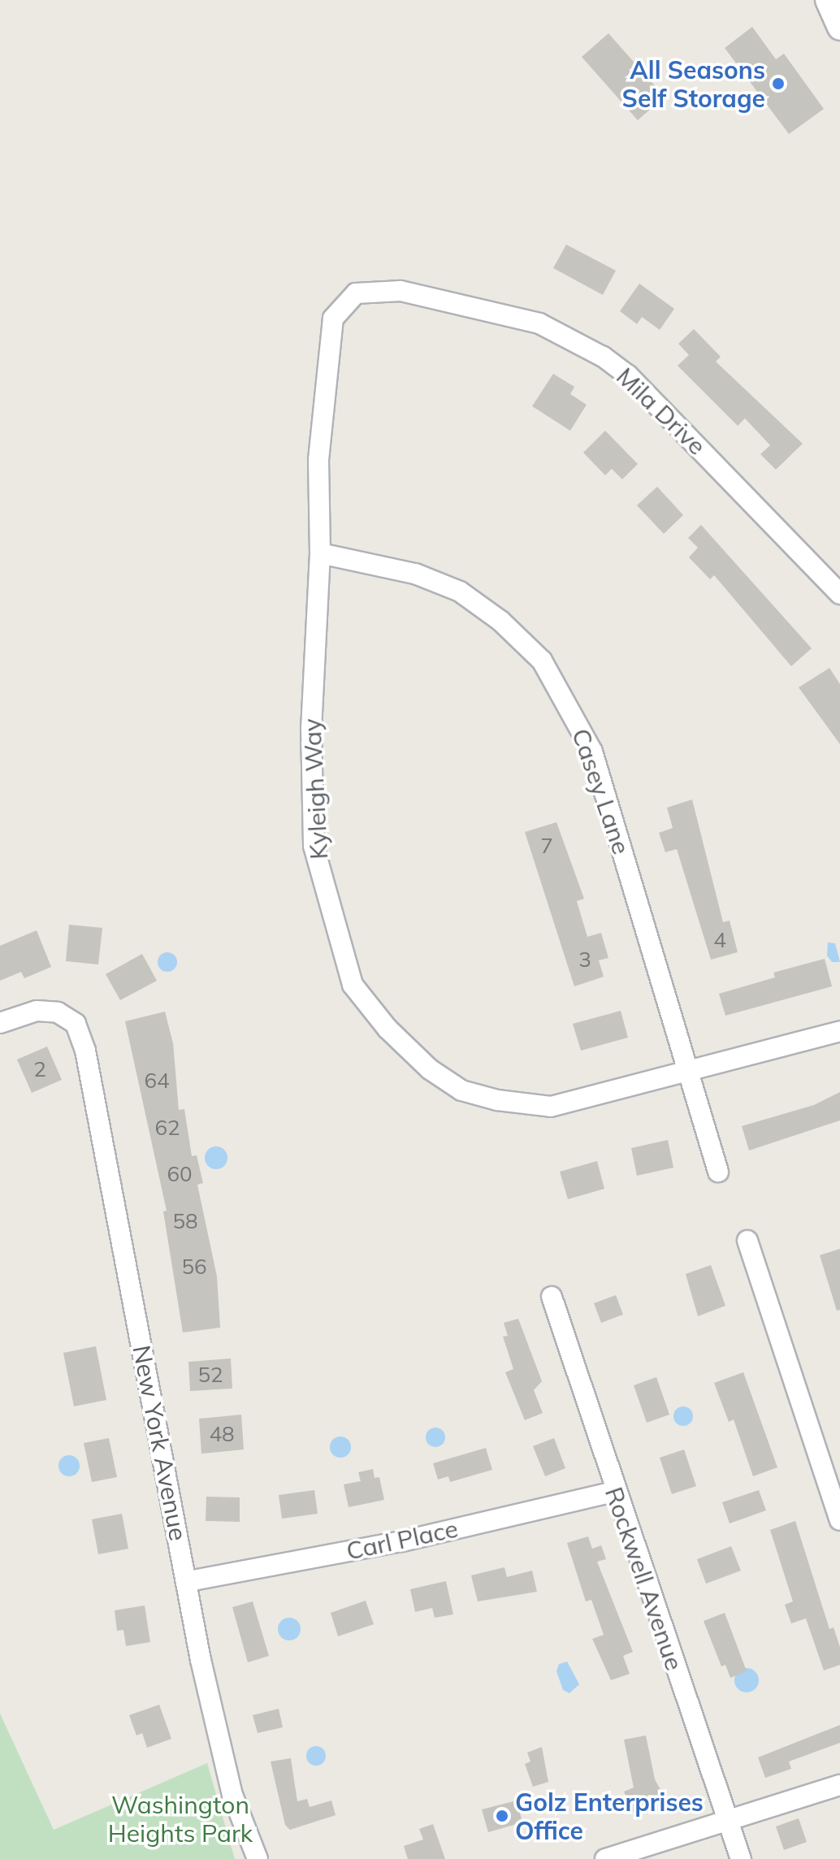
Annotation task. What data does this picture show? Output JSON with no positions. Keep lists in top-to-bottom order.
{
  "streets": {
    "street": [
      "Mila Drive",
      "Kyleigh Way",
      "Casey Lane",
      "New York Avenue",
      "Carl Place",
      "Rockwell Avenue"
    ]
  },
  "crossings": [
    ["Mila Drive", "Kyleigh Way"],
    ["Kyleigh Way", "Casey Lane"],
    ["New York Avenue", "Carl Place"],
    ["Carl Place", "Rockwell Avenue"]
  ],
  "parks": ["Washington Heights Park"],
  "places": ["All Seasons Self Storage", "Golz Enterprises Office"],
  "house_numbers": [
    "7",
    "4",
    "3",
    "2",
    "64",
    "62",
    "60",
    "58",
    "56",
    "52",
    "48"
  ]
}
